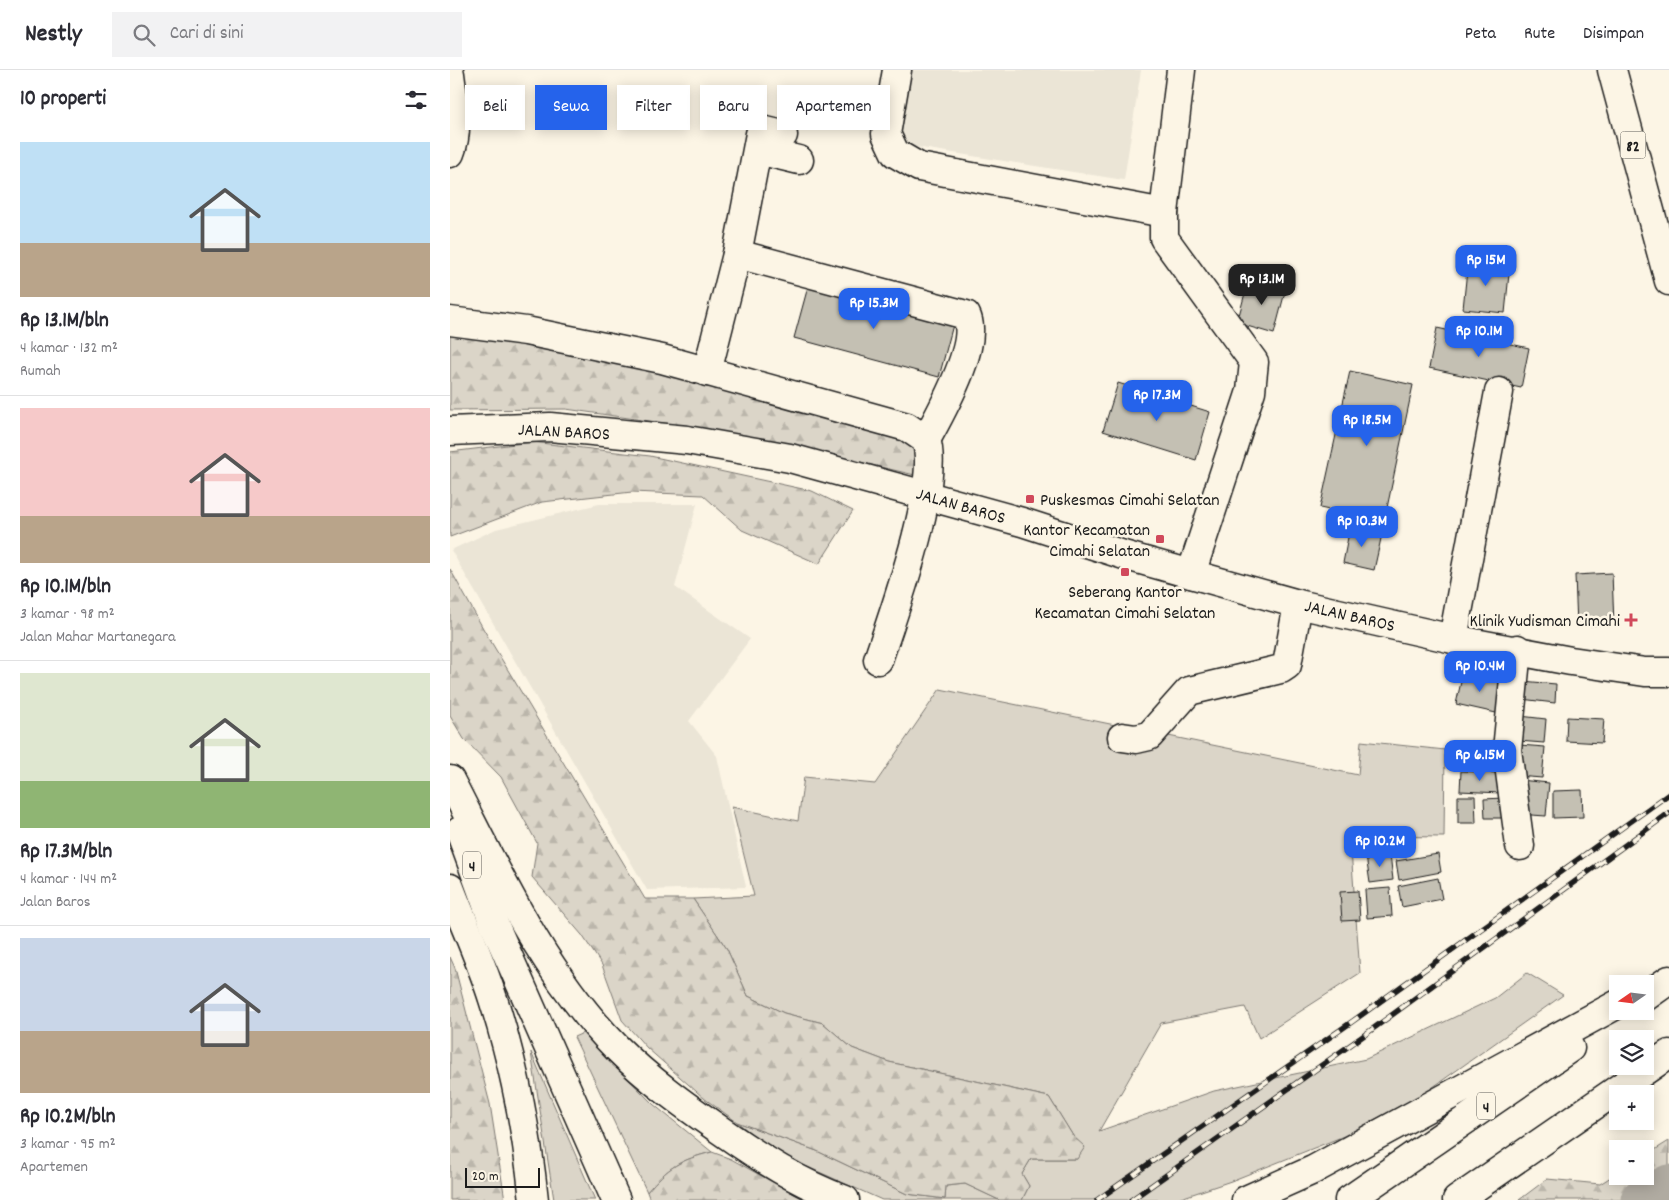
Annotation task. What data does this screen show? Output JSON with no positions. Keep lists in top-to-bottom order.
{
  "streets": {
    "main road": ["82", "JALAN BAROS", "4"]
  },
  "places": {
    "transit": ["Puskesmas Cimahi Selatan", "Kantor Kecamatan Cimahi Selatan", "Seberang Kantor Kecamatan Cimahi Selatan"],
    "health": ["Klinik Yudisman Cimahi"]
  },
  "scale_bar": "20 m",
  "north": "left",
  "page": {
    "header": "Nestly",
    "search": "Cari di sini",
    "nav": ["Peta", "Rute", "Disimpan"],
    "heading": "10 properti",
    "chip": [
      "Beli",
      "Sewa",
      "Filter",
      "Baru",
      "Apartemen"
    ],
    "list": [
      {
        "name": "Rp 13.1M/bln",
        "note": "4 kamar · 132 m² · Rumah"
      },
      {
        "name": "Rp 10.1M/bln",
        "note": "3 kamar · 98 m² · Jalan Mahar Martanegara"
      },
      {
        "name": "Rp 17.3M/bln",
        "note": "4 kamar · 144 m² · Jalan Baros"
      },
      {
        "name": "Rp 10.2M/bln",
        "note": "3 kamar · 95 m² · Apartemen"
      }
    ],
    "price": [
      "Rp 15M",
      "Rp 13.1M",
      "Rp 15.3M",
      "Rp 10.1M",
      "Rp 17.3M",
      "Rp 18.5M",
      "Rp 10.3M",
      "Rp 10.4M",
      "Rp 6.15M",
      "Rp 10.2M"
    ],
    "map_buttons": ["+", "−"],
    "scale": "20 m"
  }
}
